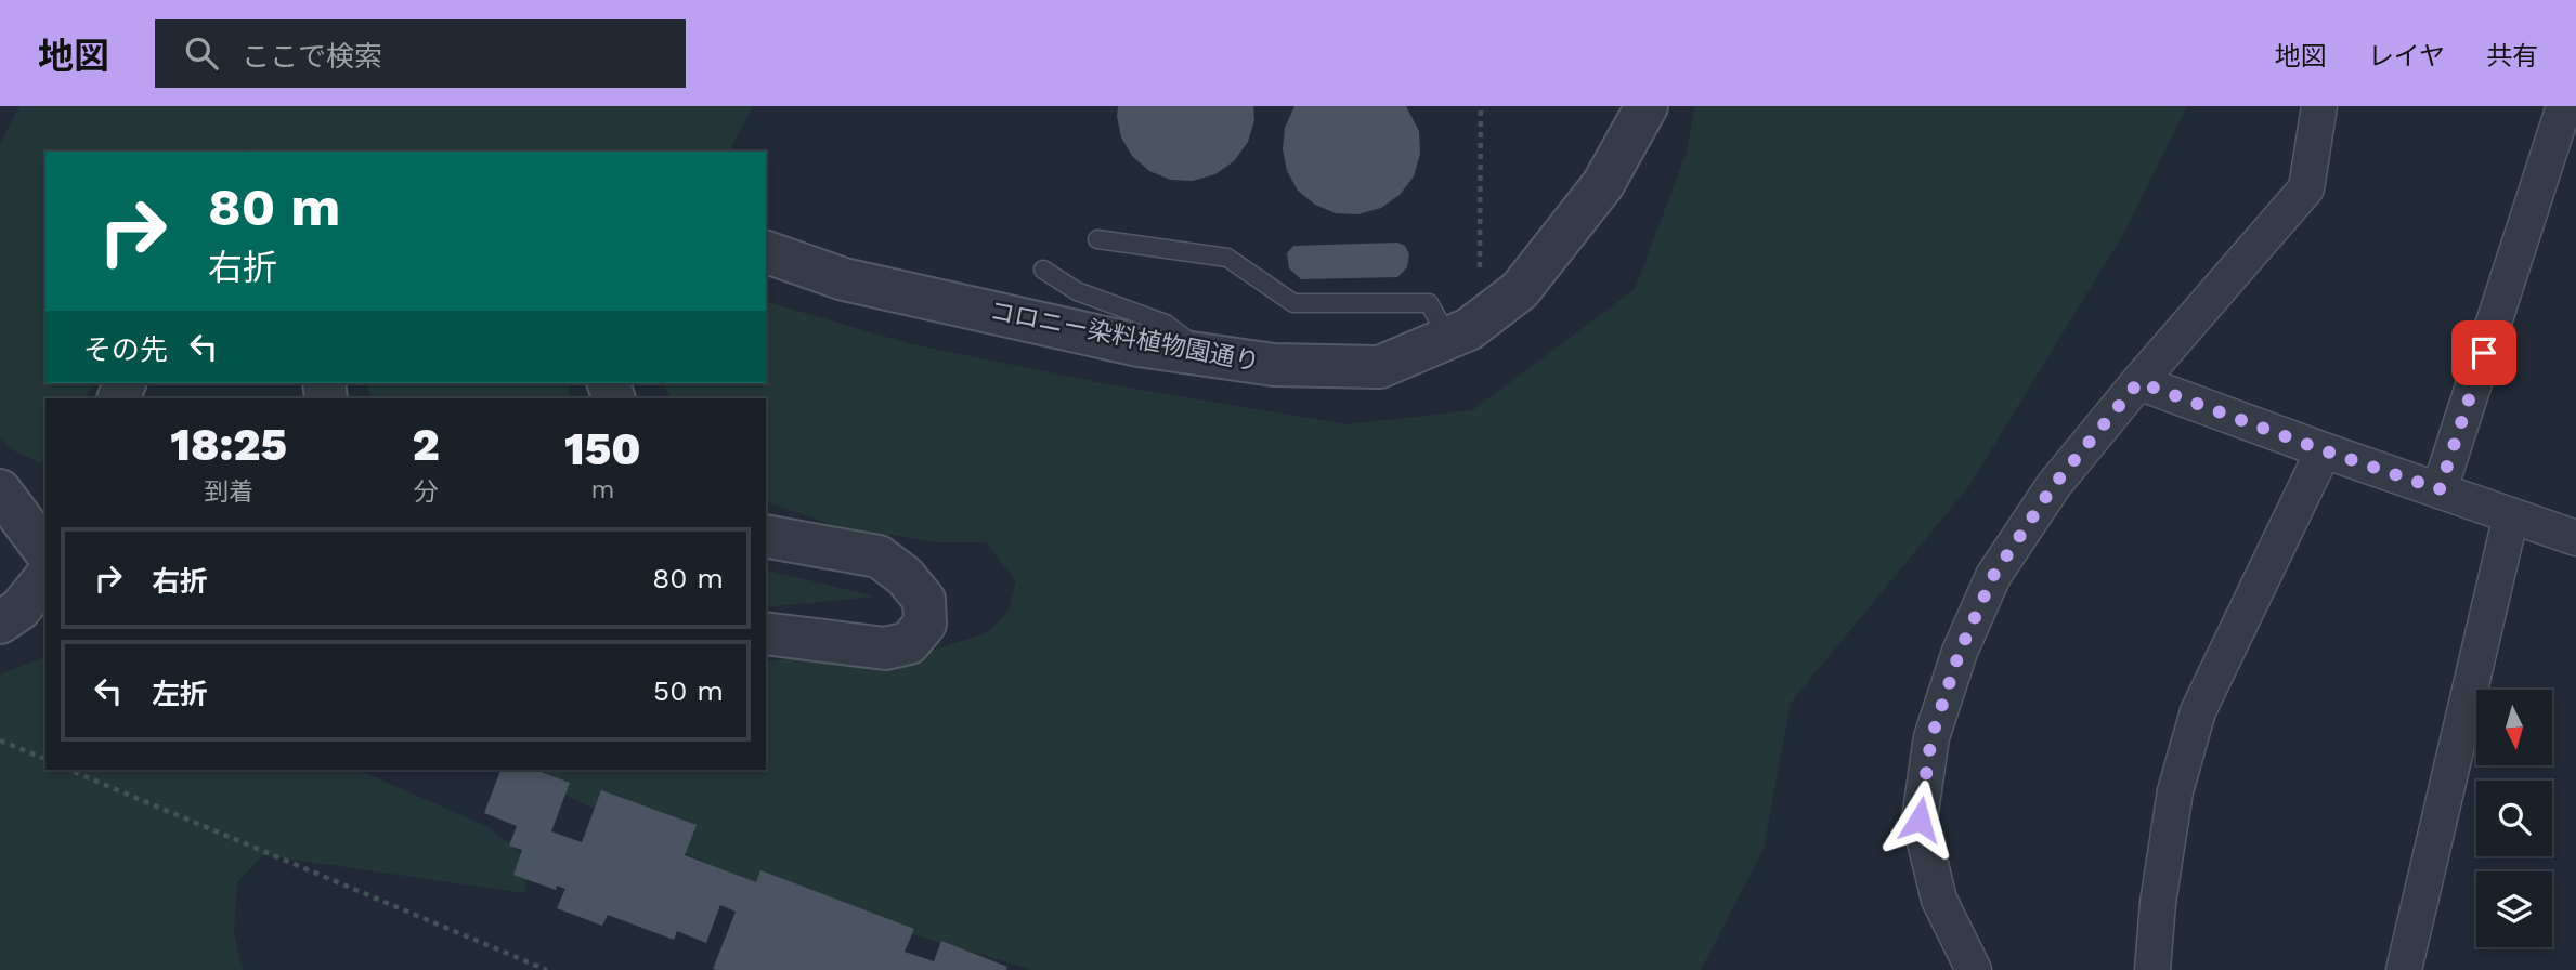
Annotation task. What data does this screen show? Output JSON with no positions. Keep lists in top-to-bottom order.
{
  "streets": {
    "street": ["コロニー染料植物園通り"]
  },
  "north": "bottom",
  "page": {
    "header": "地図",
    "search": "ここで検索",
    "nav": ["地図", "レイヤ", "共有"],
    "turn": ["80 m", "右折"],
    "then": "その先",
    "eta": [
      "18:25",
      "到着",
      "2",
      "分",
      "150",
      "m"
    ],
    "list": [
      {
        "name": "右折",
        "value": "80 m"
      },
      {
        "name": "左折",
        "value": "50 m"
      }
    ]
  }
}
